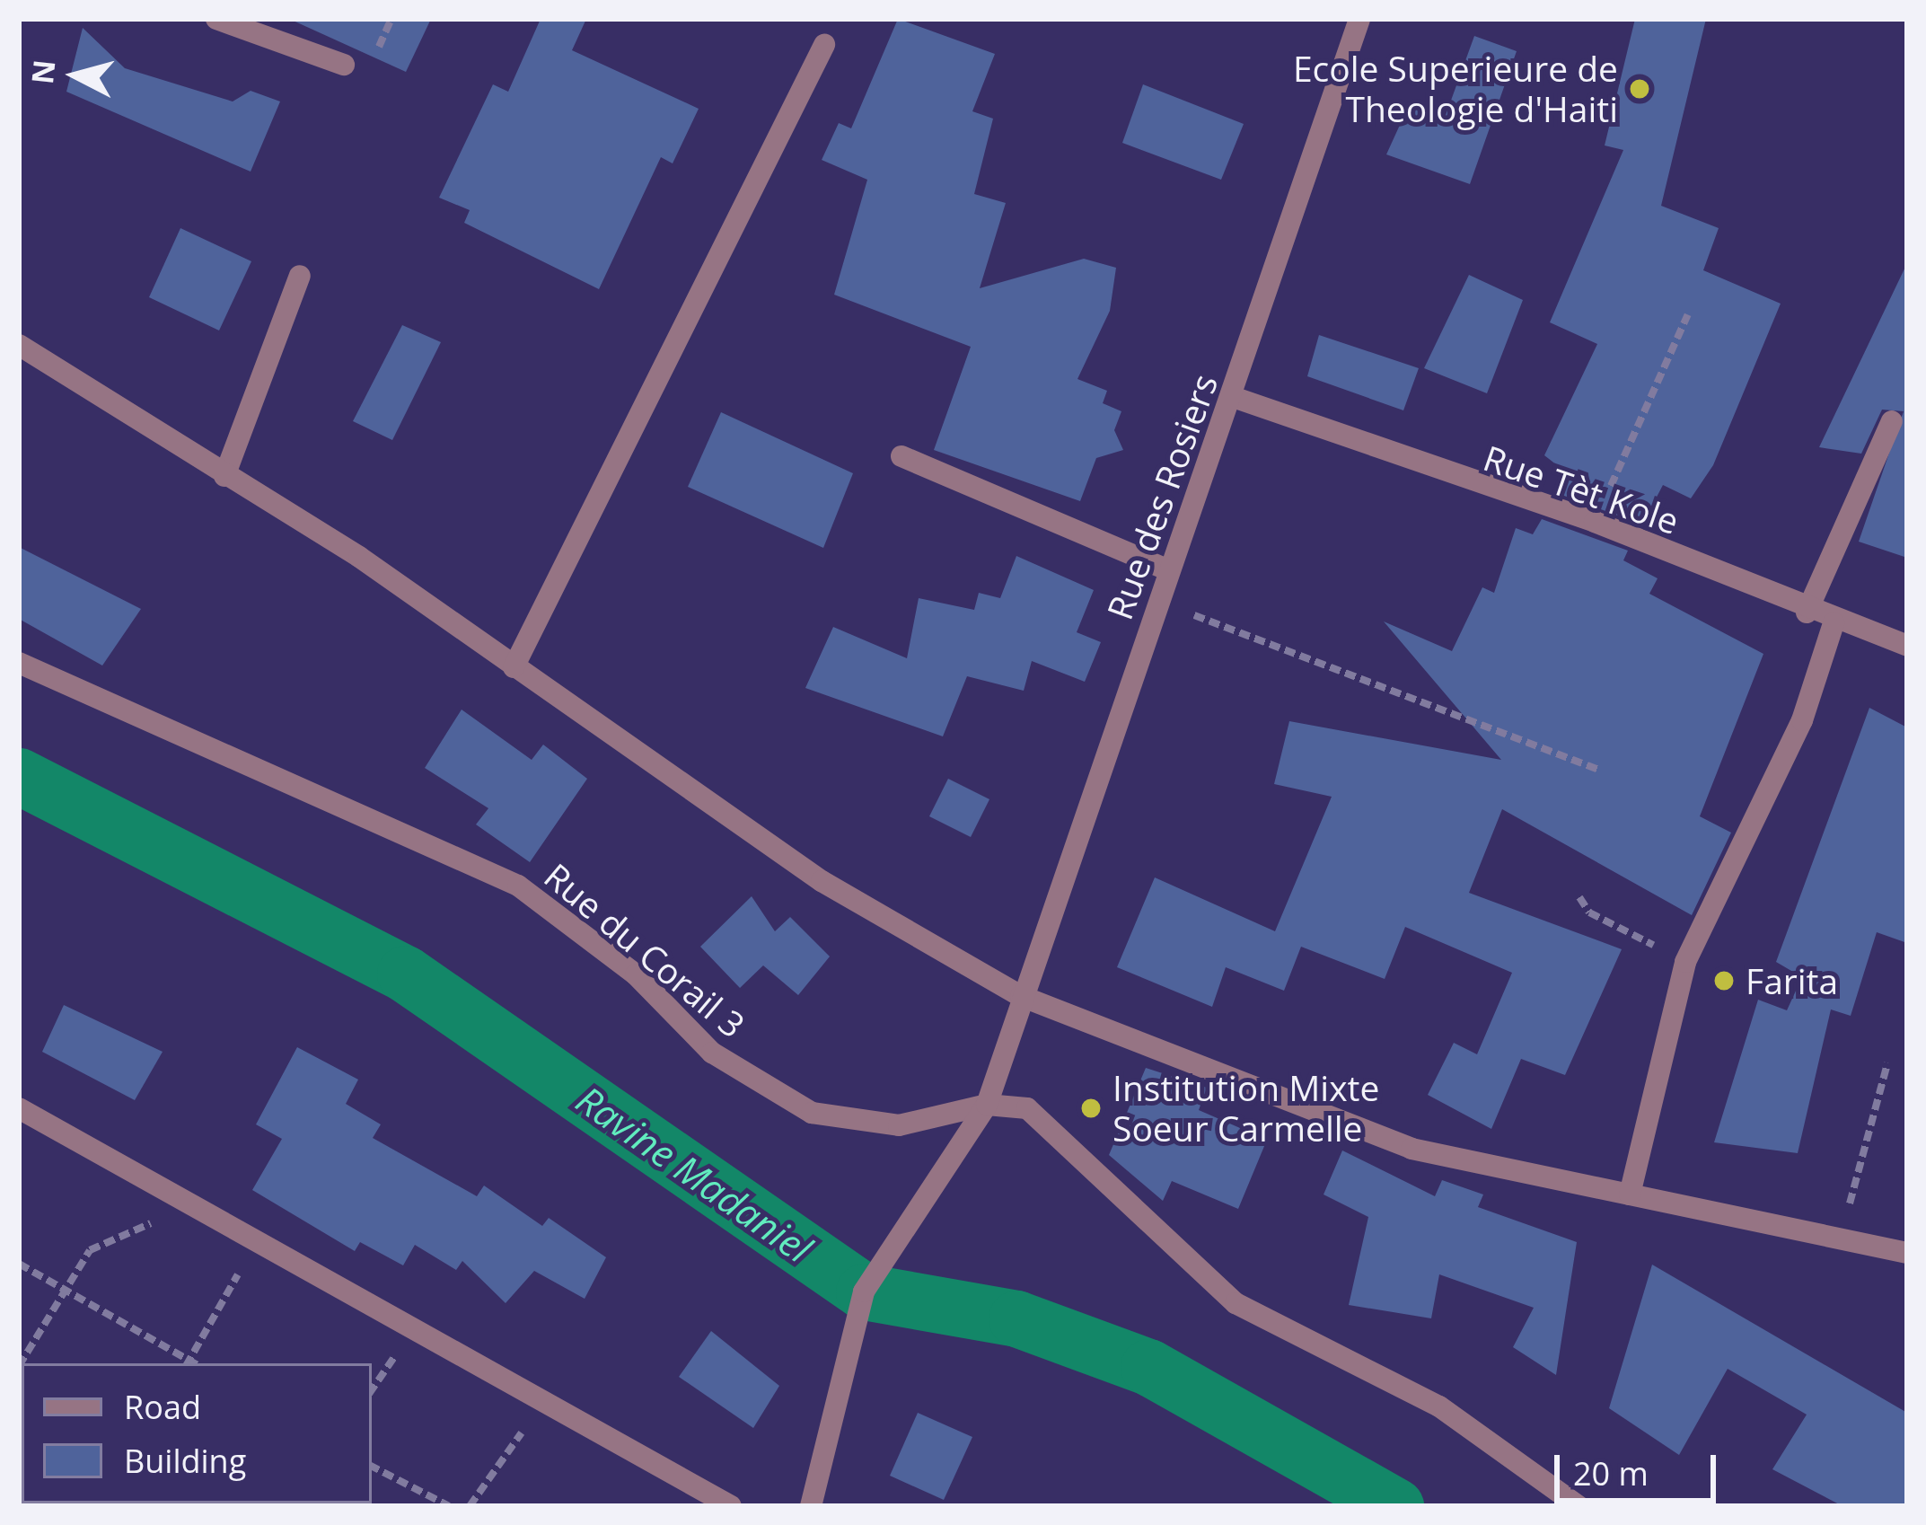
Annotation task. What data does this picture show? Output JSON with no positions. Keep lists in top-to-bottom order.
{
  "streets": {
    "street": ["Rue Tèt Kole", "Rue des Rosiers", "Rue du Corail 3"]
  },
  "crossings": [
    ["Rue Tèt Kole", "Rue des Rosiers"],
    ["Rue des Rosiers", "Rue du Corail 3"]
  ],
  "water": ["Ravine Madaniel"],
  "places": ["Ecole Superieure de Theologie d'Haiti", "Farita", "Institution Mixte Soeur Carmelle"],
  "legend": ["Road", "Building"],
  "scale_bar": "20 m",
  "north": "left"
}
